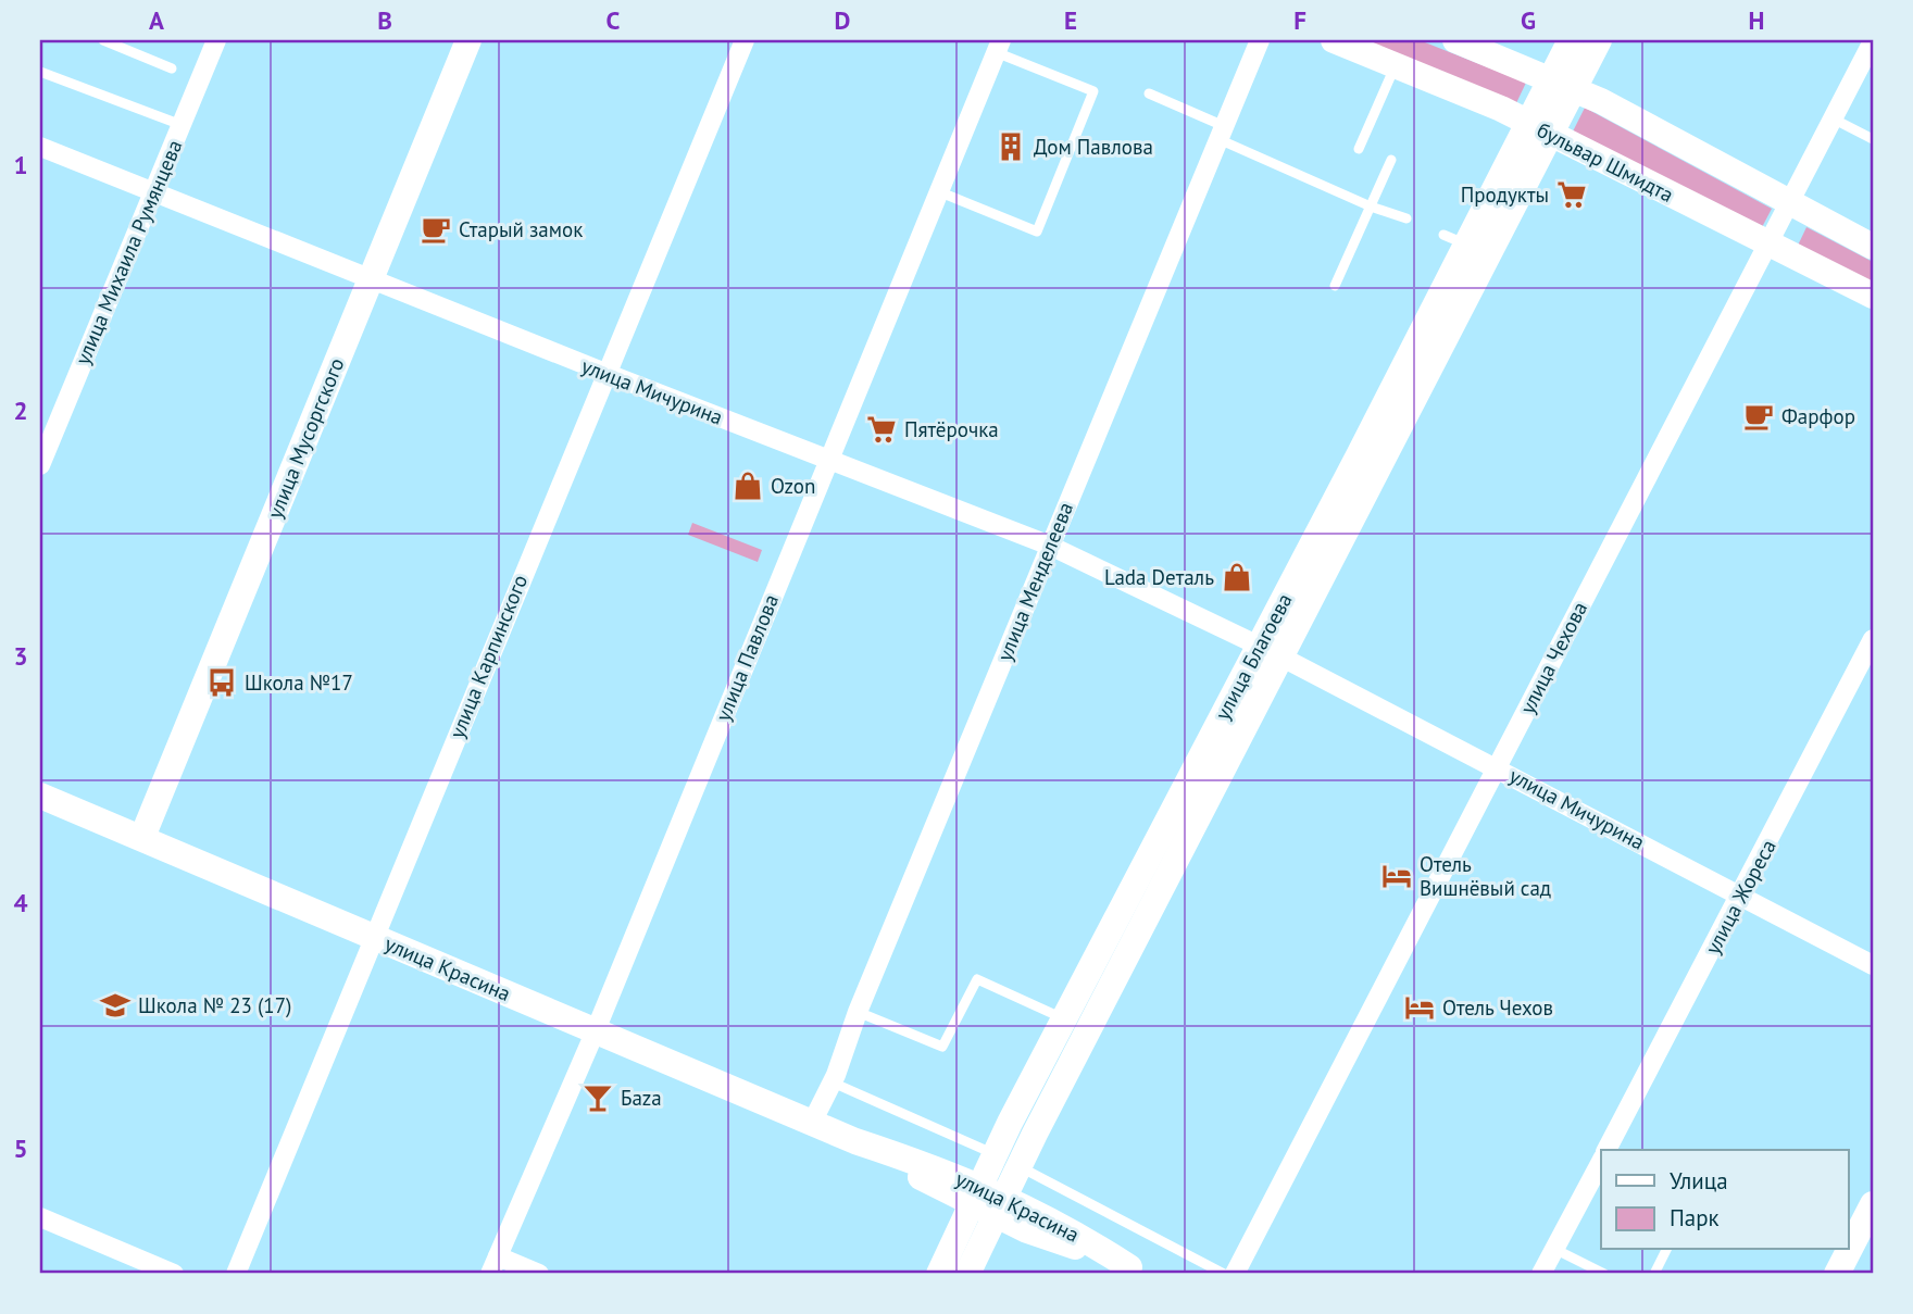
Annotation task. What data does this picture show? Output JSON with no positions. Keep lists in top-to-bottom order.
{
  "streets": {
    "main road": [
      "бульвар Шмидта",
      "улица Мусоргского",
      "улица Благоева",
      "улица Красина"
    ],
    "street": [
      "улица Михаила Румянцева",
      "улица Мичурина",
      "улица Менделеева",
      "улица Карпинского",
      "улица Павлова",
      "улица Чехова",
      "улица Жореса"
    ]
  },
  "crossings": [
    ["бульвар Шмидта", "улица Благоева"],
    ["бульвар Шмидта", "улица Чехова"],
    ["улица Михаила Румянцева", "улица Мичурина"],
    ["улица Мичурина", "улица Мусоргского"],
    ["улица Мичурина", "улица Менделеева"],
    ["улица Мичурина", "улица Карпинского"],
    ["улица Мичурина", "улица Благоева"],
    ["улица Мичурина", "улица Павлова"],
    ["улица Мичурина", "улица Чехова"],
    ["улица Мичурина", "улица Жореса"],
    ["улица Мусоргского", "улица Красина"],
    ["улица Менделеева", "улица Красина"],
    ["улица Карпинского", "улица Красина"],
    ["улица Благоева", "улица Красина"],
    ["улица Павлова", "улица Красина"]
  ],
  "places": {
    "building": ["Дом Павлова"],
    "supermarket": ["Продукты", "Пятёрочка"],
    "cafe": ["Старый замок", "Фарфор"],
    "shop": ["Ozon", "Lada Dеталь"],
    "bus stop": ["Школа №17"],
    "hotel": ["Отель Вишнёвый сад", "Отель Чехов"],
    "school or university": ["Школа № 23 (17)"],
    "bar": ["Баza"]
  },
  "legend": ["Улица", "Парк"],
  "grid": {
    "columns": [
      "A",
      "B",
      "C",
      "D",
      "E",
      "F",
      "G",
      "H"
    ],
    "rows": [
      "1",
      "2",
      "3",
      "4",
      "5"
    ]
  }
}
